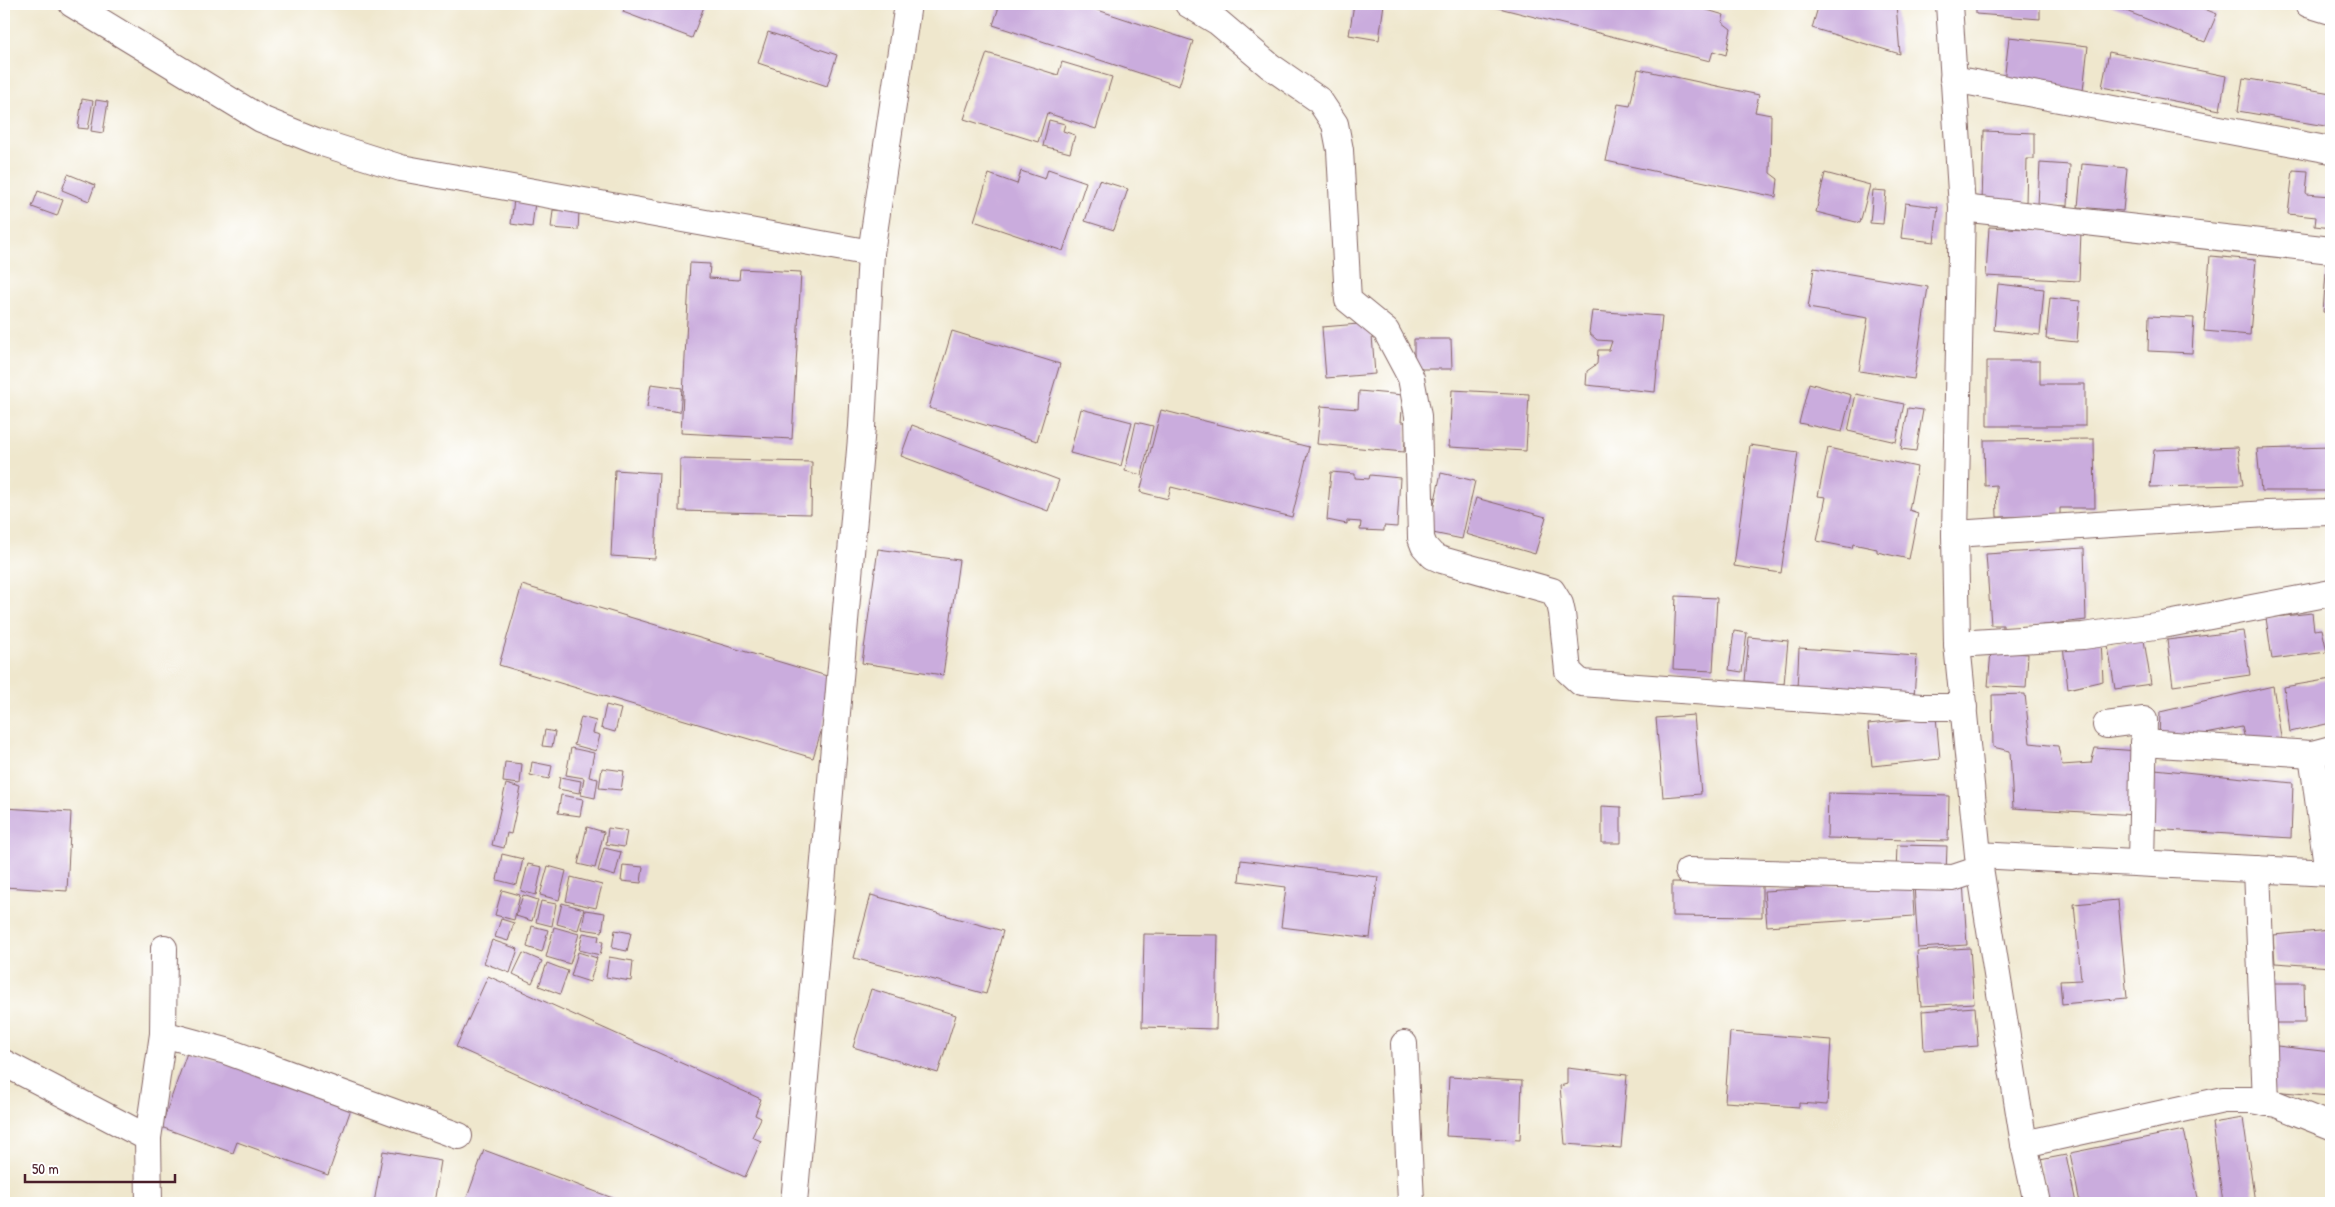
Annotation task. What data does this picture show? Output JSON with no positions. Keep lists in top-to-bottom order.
{
  "scale_bar": "50 m"
}
